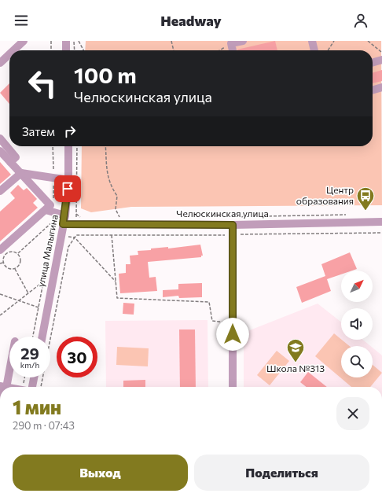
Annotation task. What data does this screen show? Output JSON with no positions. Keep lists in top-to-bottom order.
{
  "streets": {
    "street": ["Челюскинская улица", "улица Малыгина"]
  },
  "crossings": [
    ["Челюскинская улица", "улица Малыгина"]
  ],
  "places": {
    "bus stop": ["Центр образования"],
    "school or university": ["Школа №313"]
  },
  "north": "top right",
  "page": {
    "header": "Headway",
    "turn": ["100 m", "Челюскинская улица"],
    "then": "Затем",
    "speed": "29 km/h",
    "limit": "30",
    "heading": ["1 мин", "290 m · 07:43"],
    "buttons": ["Выход", "Поделиться"]
  }
}
